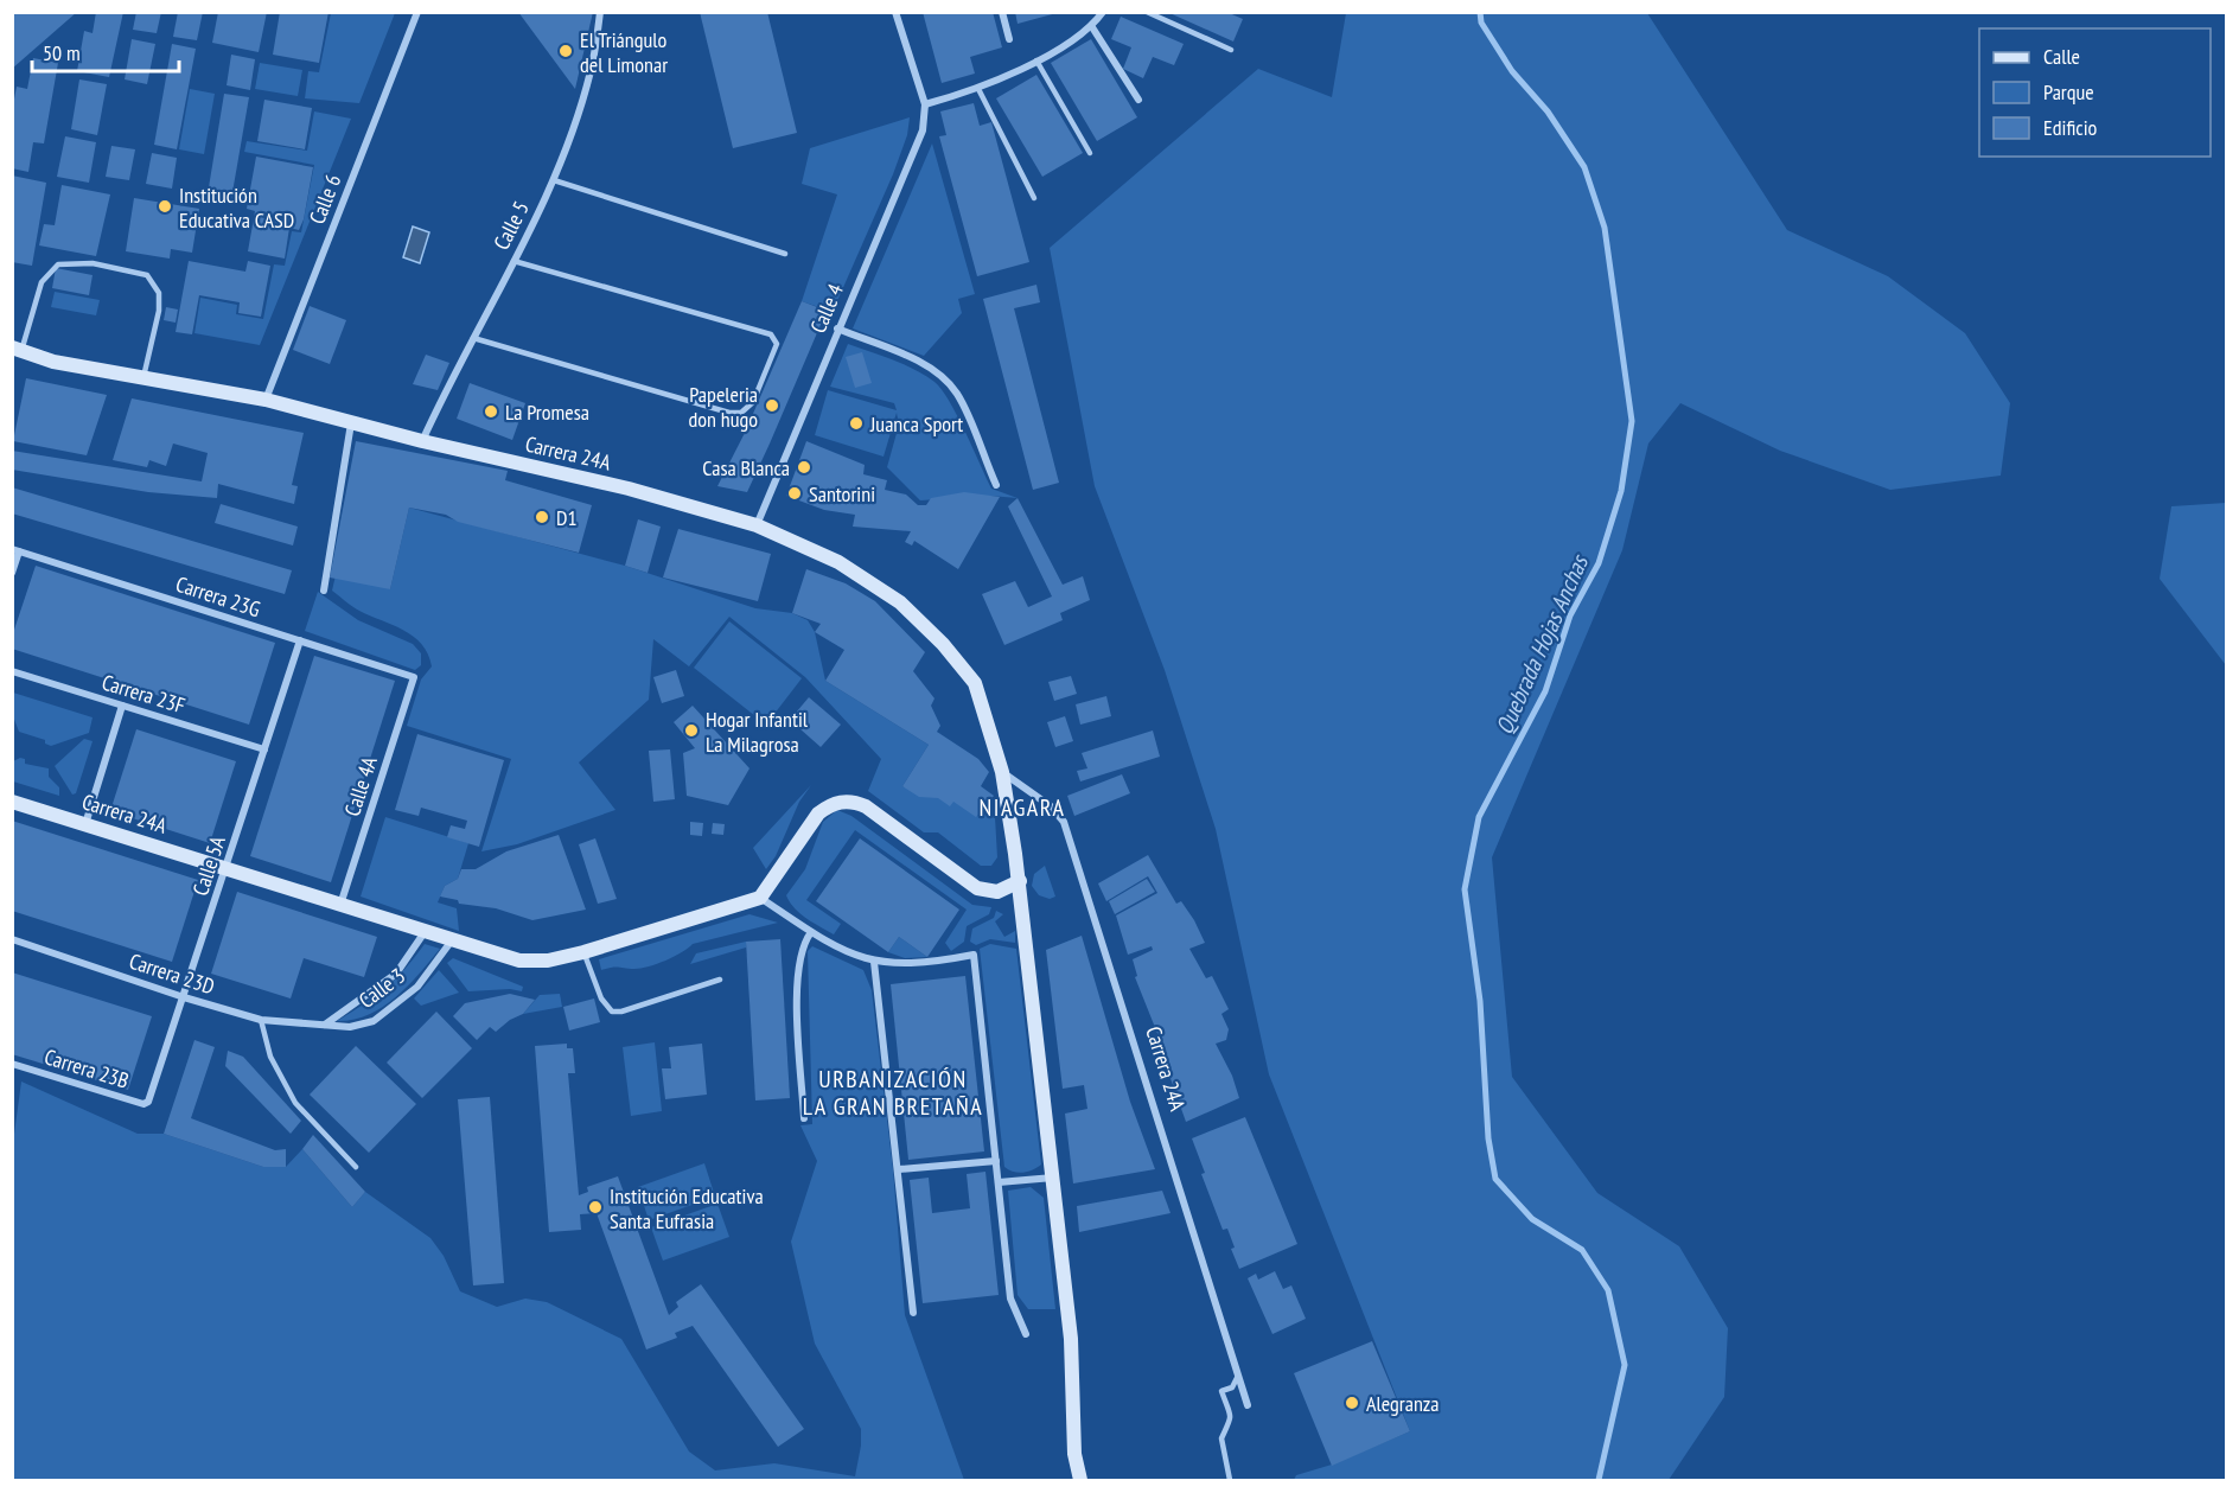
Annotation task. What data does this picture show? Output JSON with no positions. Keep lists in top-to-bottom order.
{
  "streets": {
    "street": [
      "Calle 6",
      "Calle 5",
      "Calle 4",
      "Carrera 24A",
      "Carrera 23G",
      "Carrera 23F",
      "Calle 4A",
      "Calle 5A",
      "Carrera 23D",
      "Calle 3",
      "Carrera 23B"
    ]
  },
  "crossings": [
    ["Calle 6", "Carrera 24A"],
    ["Calle 5", "Carrera 24A"],
    ["Calle 4", "Carrera 24A"],
    ["Carrera 24A", "Calle 4A"],
    ["Carrera 24A", "Calle 5A"],
    ["Carrera 24A", "Calle 3"],
    ["Carrera 23G", "Calle 4A"],
    ["Carrera 23G", "Calle 5A"],
    ["Carrera 23F", "Calle 5A"],
    ["Calle 5A", "Carrera 23D"],
    ["Calle 5A", "Carrera 23B"],
    ["Carrera 23D", "Calle 3"]
  ],
  "districts": ["NIAGARA", "URBANIZACIÓN LA GRAN BRETAÑA"],
  "water": ["Quebrada Hojas Anchas"],
  "places": [
    "El Triángulo del Limonar",
    "Institución Educativa CASD",
    "Papeleria don hugo",
    "La Promesa",
    "Juanca Sport",
    "Casa Blanca",
    "Santorini",
    "D1",
    "Hogar Infantil La Milagrosa",
    "Institución Educativa Santa Eufrasia",
    "Alegranza"
  ],
  "legend": ["Calle", "Parque", "Edificio"],
  "scale_bar": "50 m"
}
